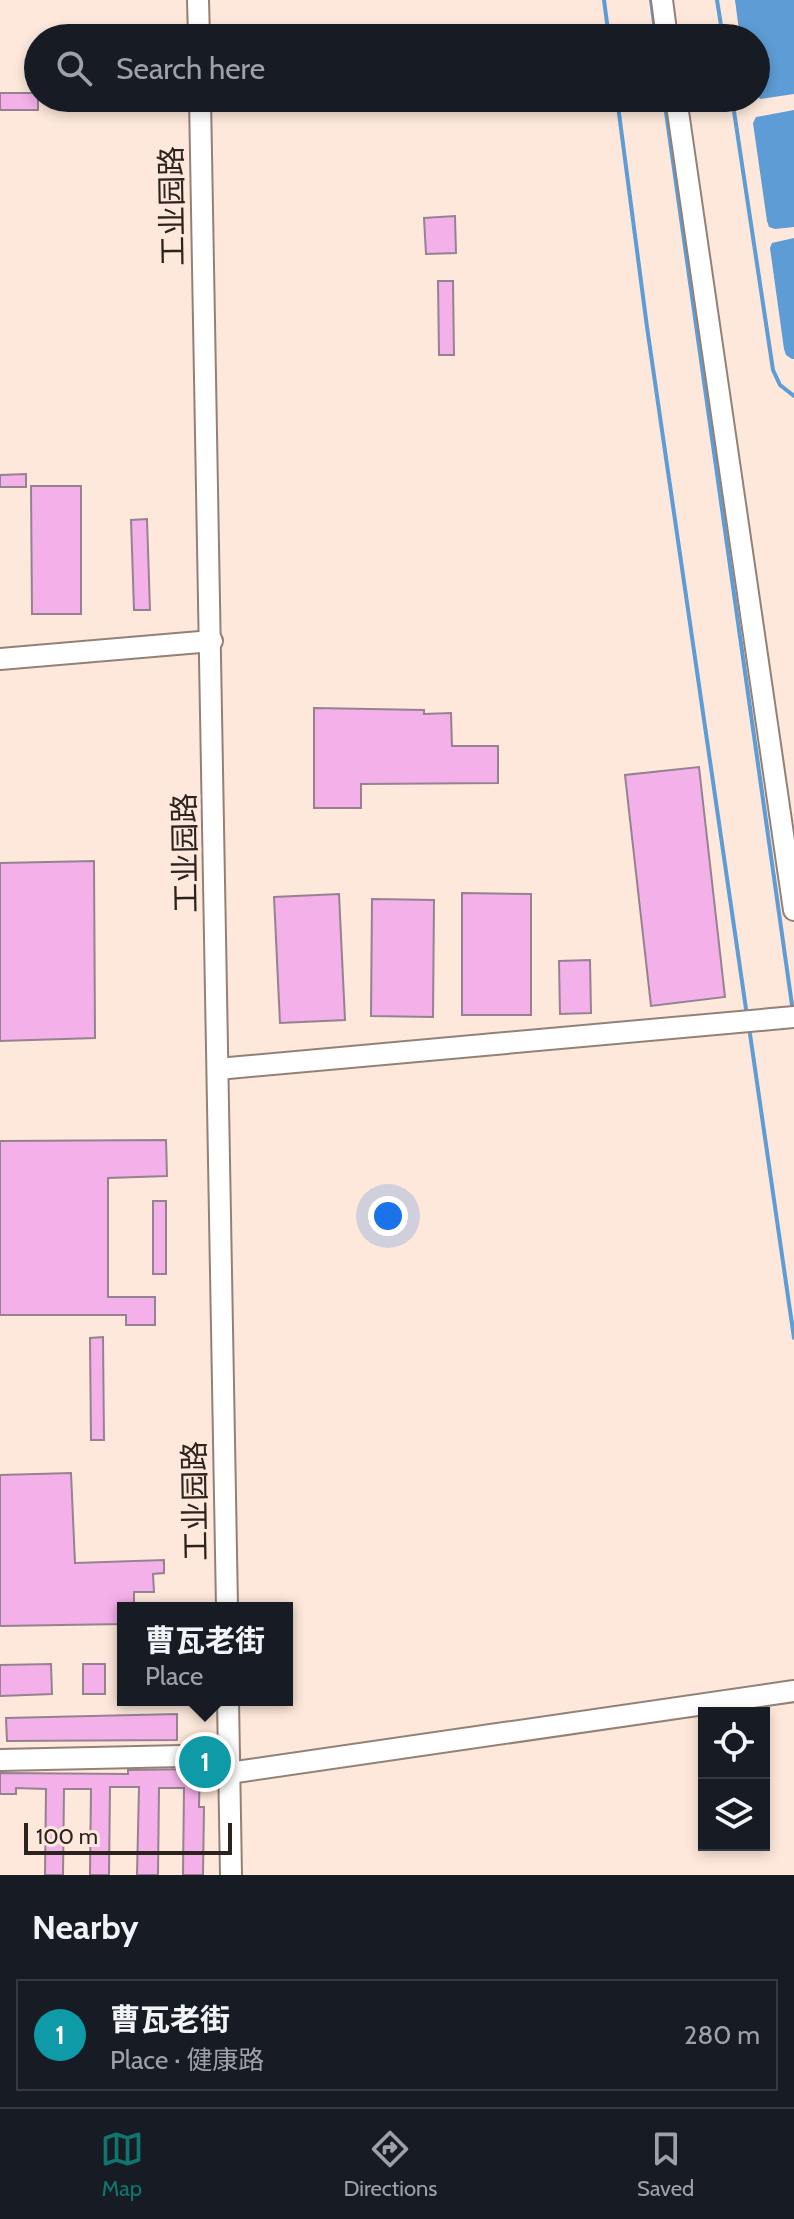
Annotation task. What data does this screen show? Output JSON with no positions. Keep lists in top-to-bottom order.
{
  "streets": {
    "street": ["工业园路"]
  },
  "scale_bar": "100 m",
  "page": {
    "search": "Search here",
    "popup": ["曹瓦老街", "Place"],
    "pins": "1",
    "scale": "100 m",
    "heading": "Nearby",
    "list": [
      {
        "mark": "1",
        "name": "曹瓦老街",
        "note": "Place · 健康路",
        "value": "280 m"
      }
    ],
    "nav": ["Map", "Directions", "Saved"]
  }
}
